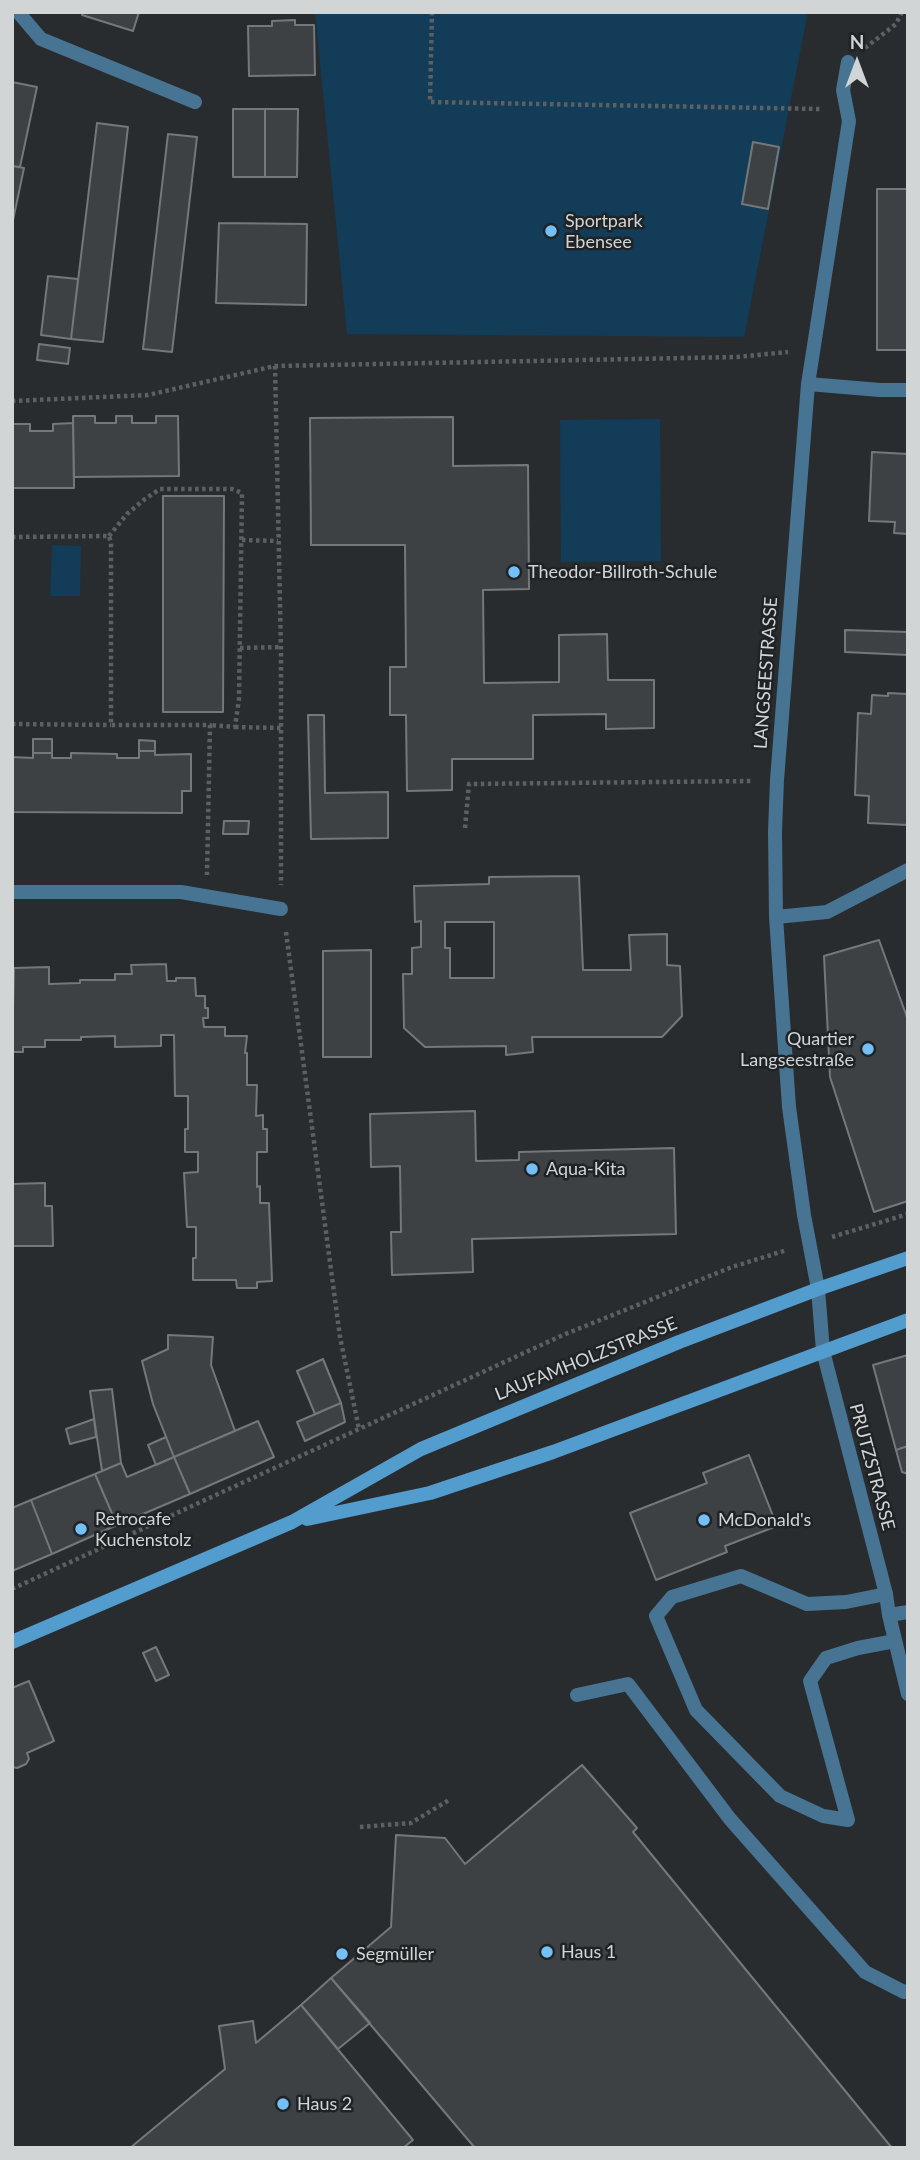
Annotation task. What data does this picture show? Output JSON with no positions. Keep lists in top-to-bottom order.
{
  "streets": {
    "main road": ["LAUFAMHOLZSTRASSE"],
    "street": ["LANGSEESTRASSE", "PRUTZSTRASSE"]
  },
  "crossings": [
    ["LANGSEESTRASSE", "LAUFAMHOLZSTRASSE"],
    ["LANGSEESTRASSE", "PRUTZSTRASSE"],
    ["LAUFAMHOLZSTRASSE", "PRUTZSTRASSE"]
  ],
  "places": [
    "Sportpark Ebensee",
    "Theodor-Billroth-Schule",
    "Quartier Langseestraße",
    "Aqua-Kita",
    "McDonald's",
    "Retrocafe Kuchenstolz",
    "Haus 1",
    "Segmüller",
    "Haus 2"
  ],
  "north": "top"
}
